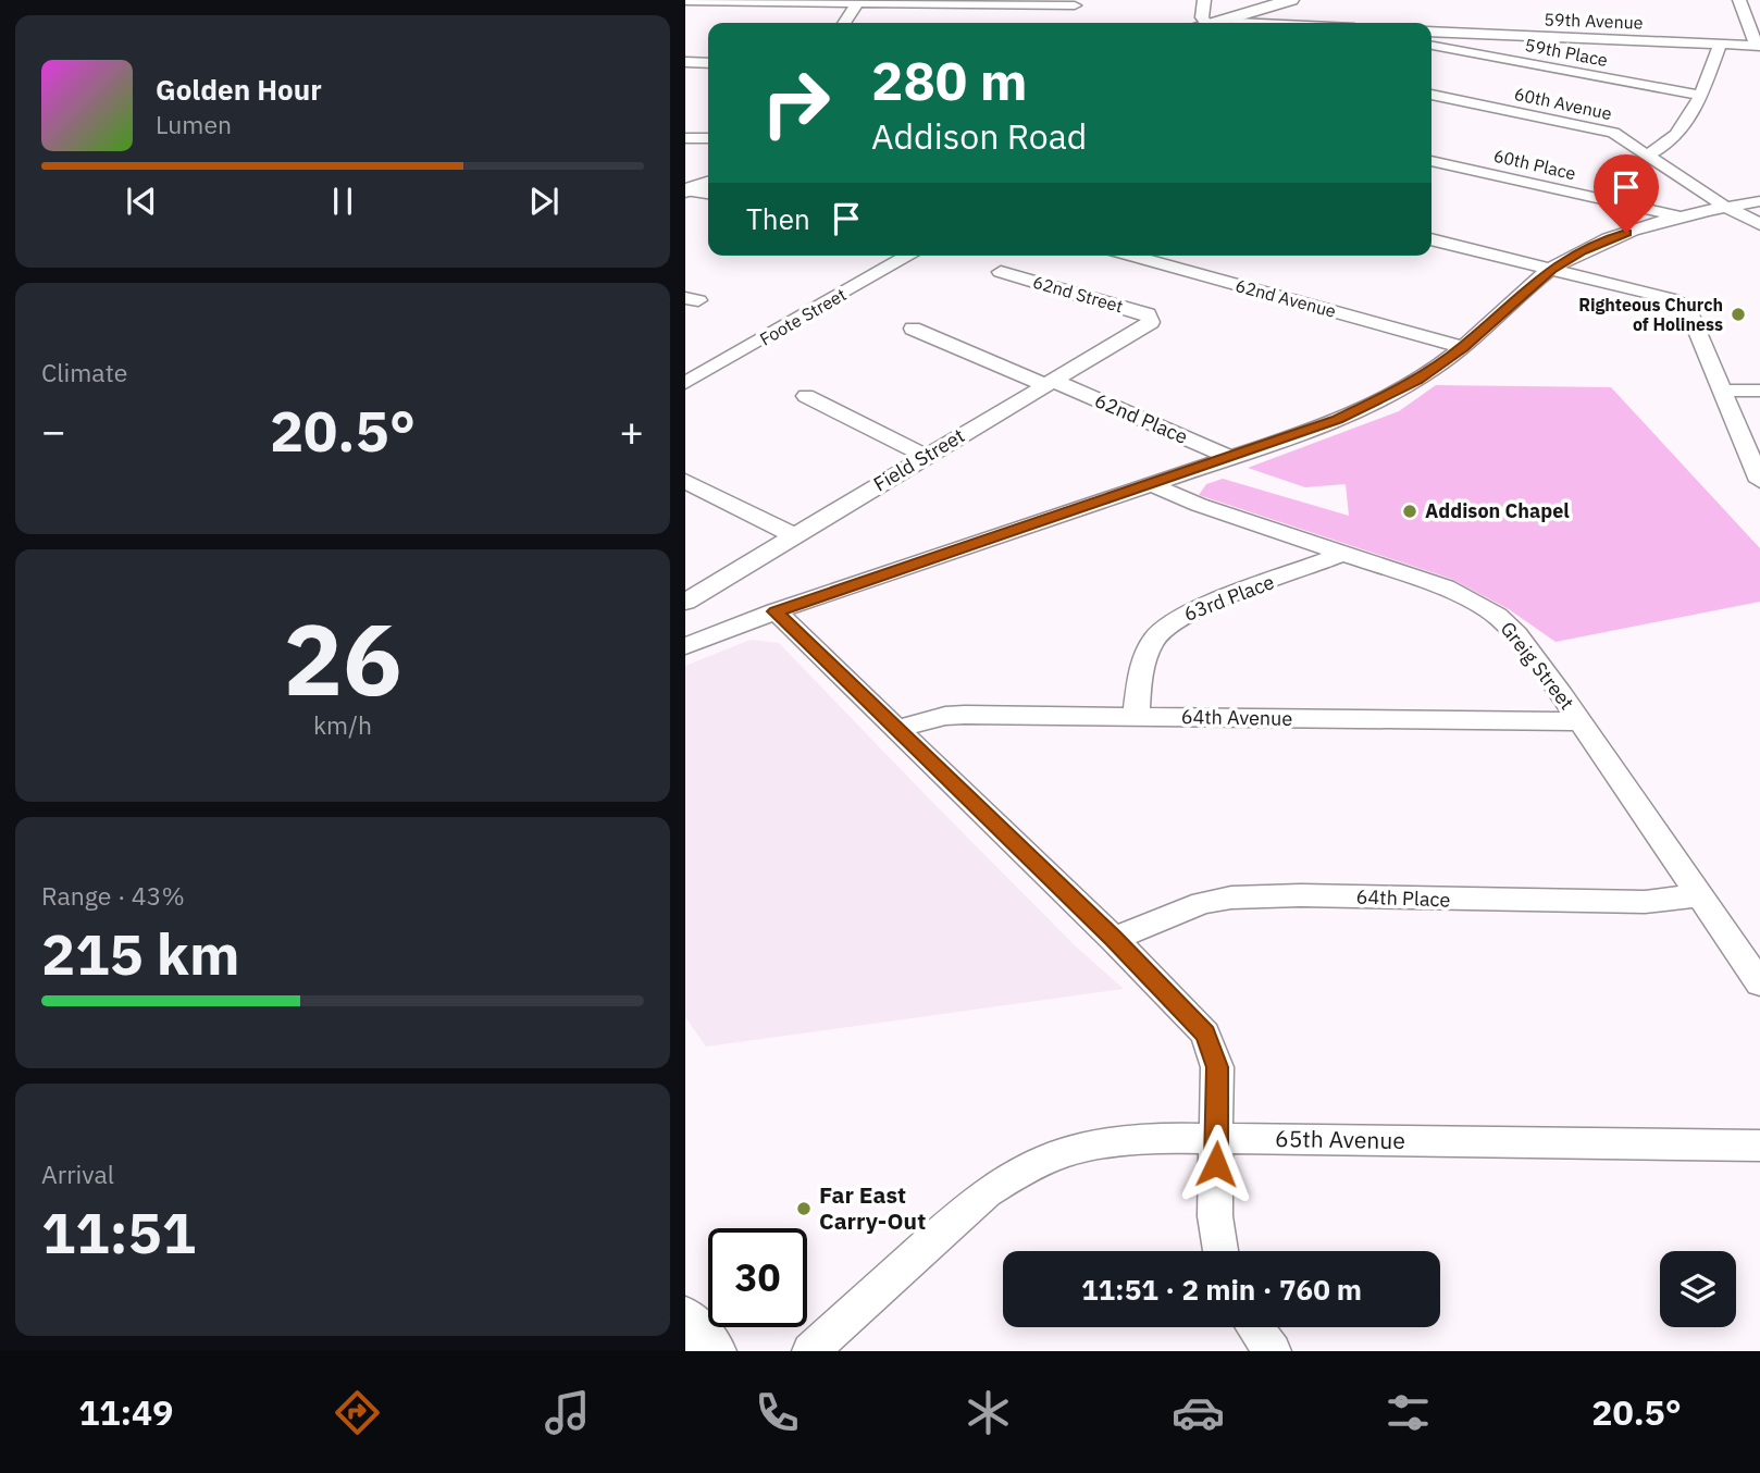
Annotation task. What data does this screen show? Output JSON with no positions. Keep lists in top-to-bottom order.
{
  "streets": {
    "street": [
      "59th Avenue",
      "59th Place",
      "60th Avenue",
      "60th Place",
      "62nd Street",
      "62nd Avenue",
      "Foote Street",
      "62nd Place",
      "Field Street",
      "63rd Place",
      "Greig Street",
      "64th Avenue",
      "64th Place",
      "65th Avenue"
    ]
  },
  "crossings": [
    ["62nd Street", "Field Street"],
    ["62nd Place", "Field Street"],
    ["63rd Place", "Greig Street"],
    ["63rd Place", "64th Avenue"],
    ["Greig Street", "64th Avenue"],
    ["Greig Street", "64th Place"]
  ],
  "places": ["Righteous Church of Holiness", "Addison Chapel", "Far East Carry-Out"],
  "page": {
    "turn": ["280 m", "Addison Road"],
    "song": ["Golden Hour", "Lumen"],
    "then": "Then",
    "tile": [
      "Climate",
      ["26", "km/h"],
      ["Range · 43%", "215 km"],
      ["Arrival", "11:51"]
    ],
    "heat": ["−", "20.5°", "+"],
    "limit": "30",
    "trip": "11:51 · 2 min · 760 m",
    "tabs": ["11:49", "20.5°"]
  }
}
